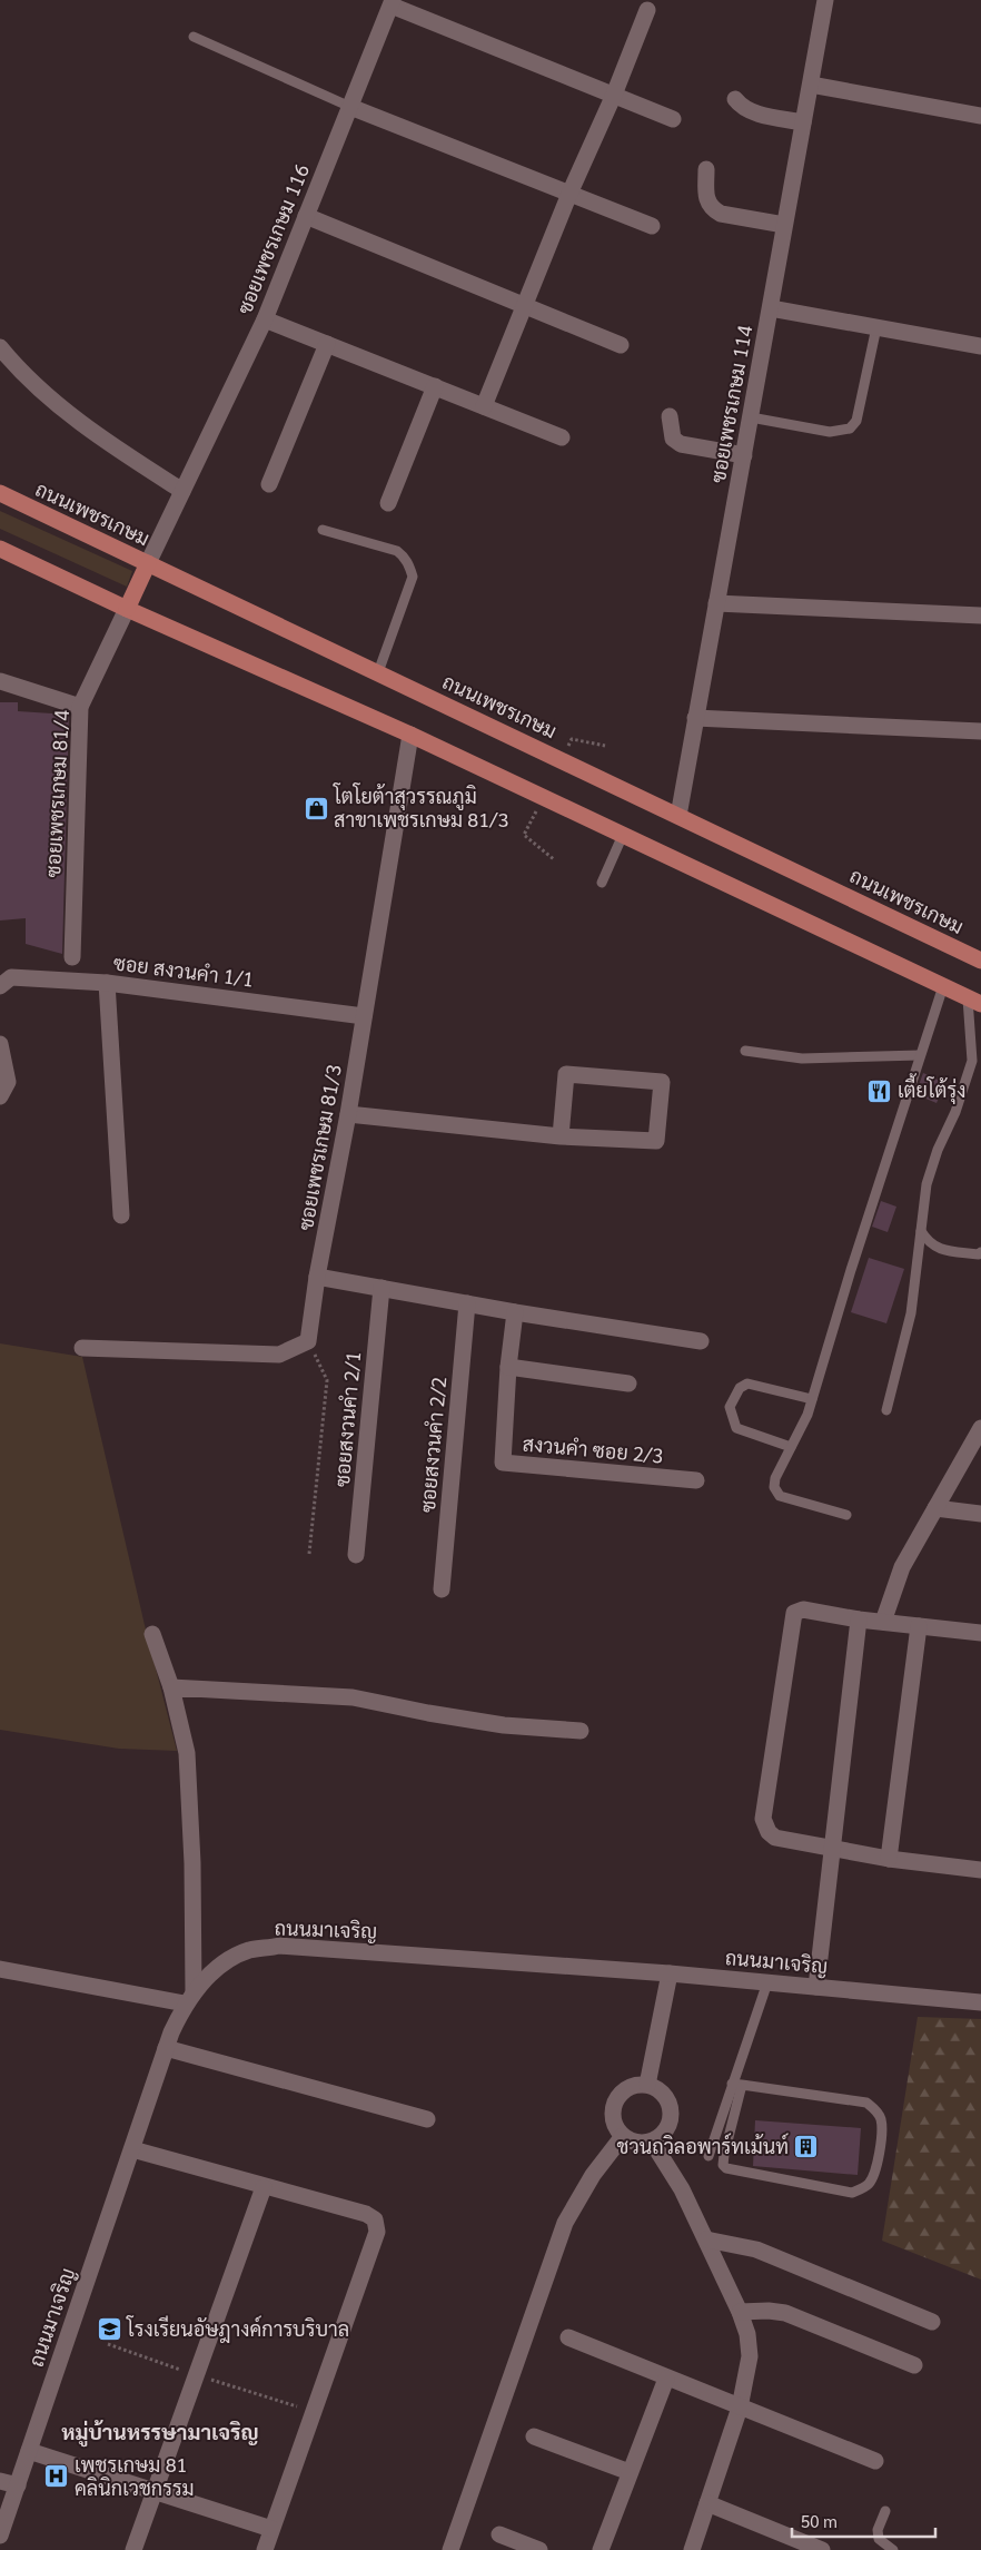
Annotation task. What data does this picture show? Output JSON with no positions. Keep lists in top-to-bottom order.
{
  "streets": {
    "main road": ["ถนนเพชรเกษม"],
    "street": [
      "ซอยเพชรเกษม 116",
      "ซอยเพชรเกษม 114",
      "ซอยเพชรเกษม 81/4",
      "ซอย สงวนคำ 1/1",
      "ซอยเพชรเกษม 81/3",
      "ซอยสงวนคำ 2/1",
      "ซอยสงวนคำ 2/2",
      "สงวนคำ ซอย 2/3",
      "ถนนมาเจริญ"
    ]
  },
  "crossings": [
    ["ซอยเพชรเกษม 116", "ถนนเพชรเกษม"],
    ["ซอยเพชรเกษม 114", "ถนนเพชรเกษม"],
    ["ซอย สงวนคำ 1/1", "ซอยเพชรเกษม 81/3"]
  ],
  "districts": ["หมู่บ้านหรรษามาเจริญ"],
  "places": {
    "shop": ["โตโยต้าสุวรรณภูมิ สาขาเพชรเกษม 81/3"],
    "restaurant": ["เตี้ยโต้รุ่ง"],
    "building": ["ชวนถวิลอพาร์ทเม้นท์"],
    "school or university": ["โรงเรียนอัษฎางค์การบริบาล"],
    "hospital": ["เพชรเกษม 81 คลินิกเวชกรรม"]
  },
  "scale_bar": "50 m"
}
